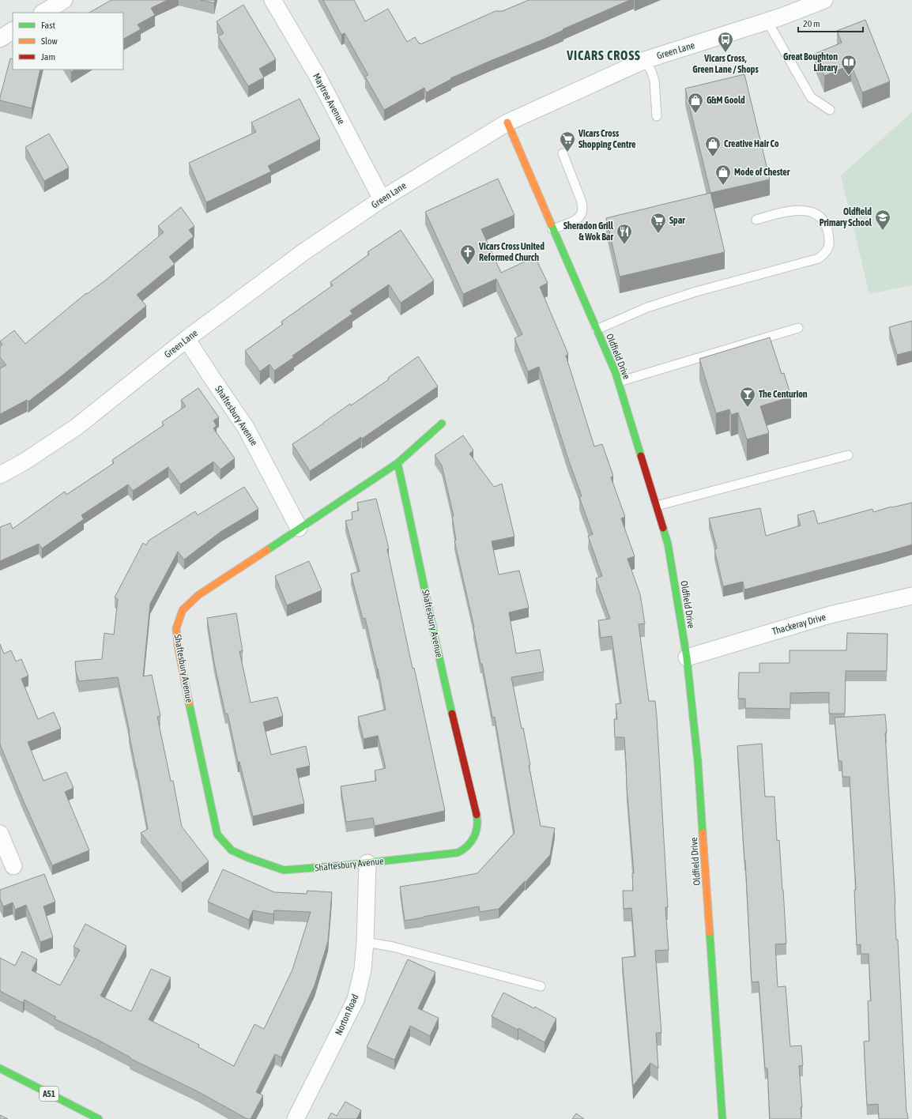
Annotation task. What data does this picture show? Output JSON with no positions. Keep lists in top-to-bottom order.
{
  "streets": {
    "main road": ["Oldfield Drive", "Shaftesbury Avenue", "A51"],
    "street": [
      "Green Lane",
      "Maytree Avenue",
      "Thackeray Drive",
      "Norton Road"
    ]
  },
  "crossings": [
    ["Green Lane", "Maytree Avenue"],
    ["Green Lane", "Oldfield Drive"],
    ["Green Lane", "Shaftesbury Avenue"],
    ["Oldfield Drive", "Thackeray Drive"],
    ["Shaftesbury Avenue", "Norton Road"]
  ],
  "districts": ["VICARS CROSS"],
  "places": {
    "bus stop": ["Vicars Cross, Green Lane / Shops"],
    "library": ["Great Boughton Library"],
    "shop": ["G&M Goold", "Creative Hair Co", "Mode of Chester"],
    "supermarket": ["Vicars Cross Shopping Centre", "Spar"],
    "school or university": ["Oldfield Primary School"],
    "restaurant": ["Sheradon Grill & Wok Bar"],
    "church": ["Vicars Cross United Reformed Church"],
    "bar": ["The Centurion"]
  },
  "legend": ["Fast", "Slow", "Jam"],
  "scale_bar": "20 m"
}
